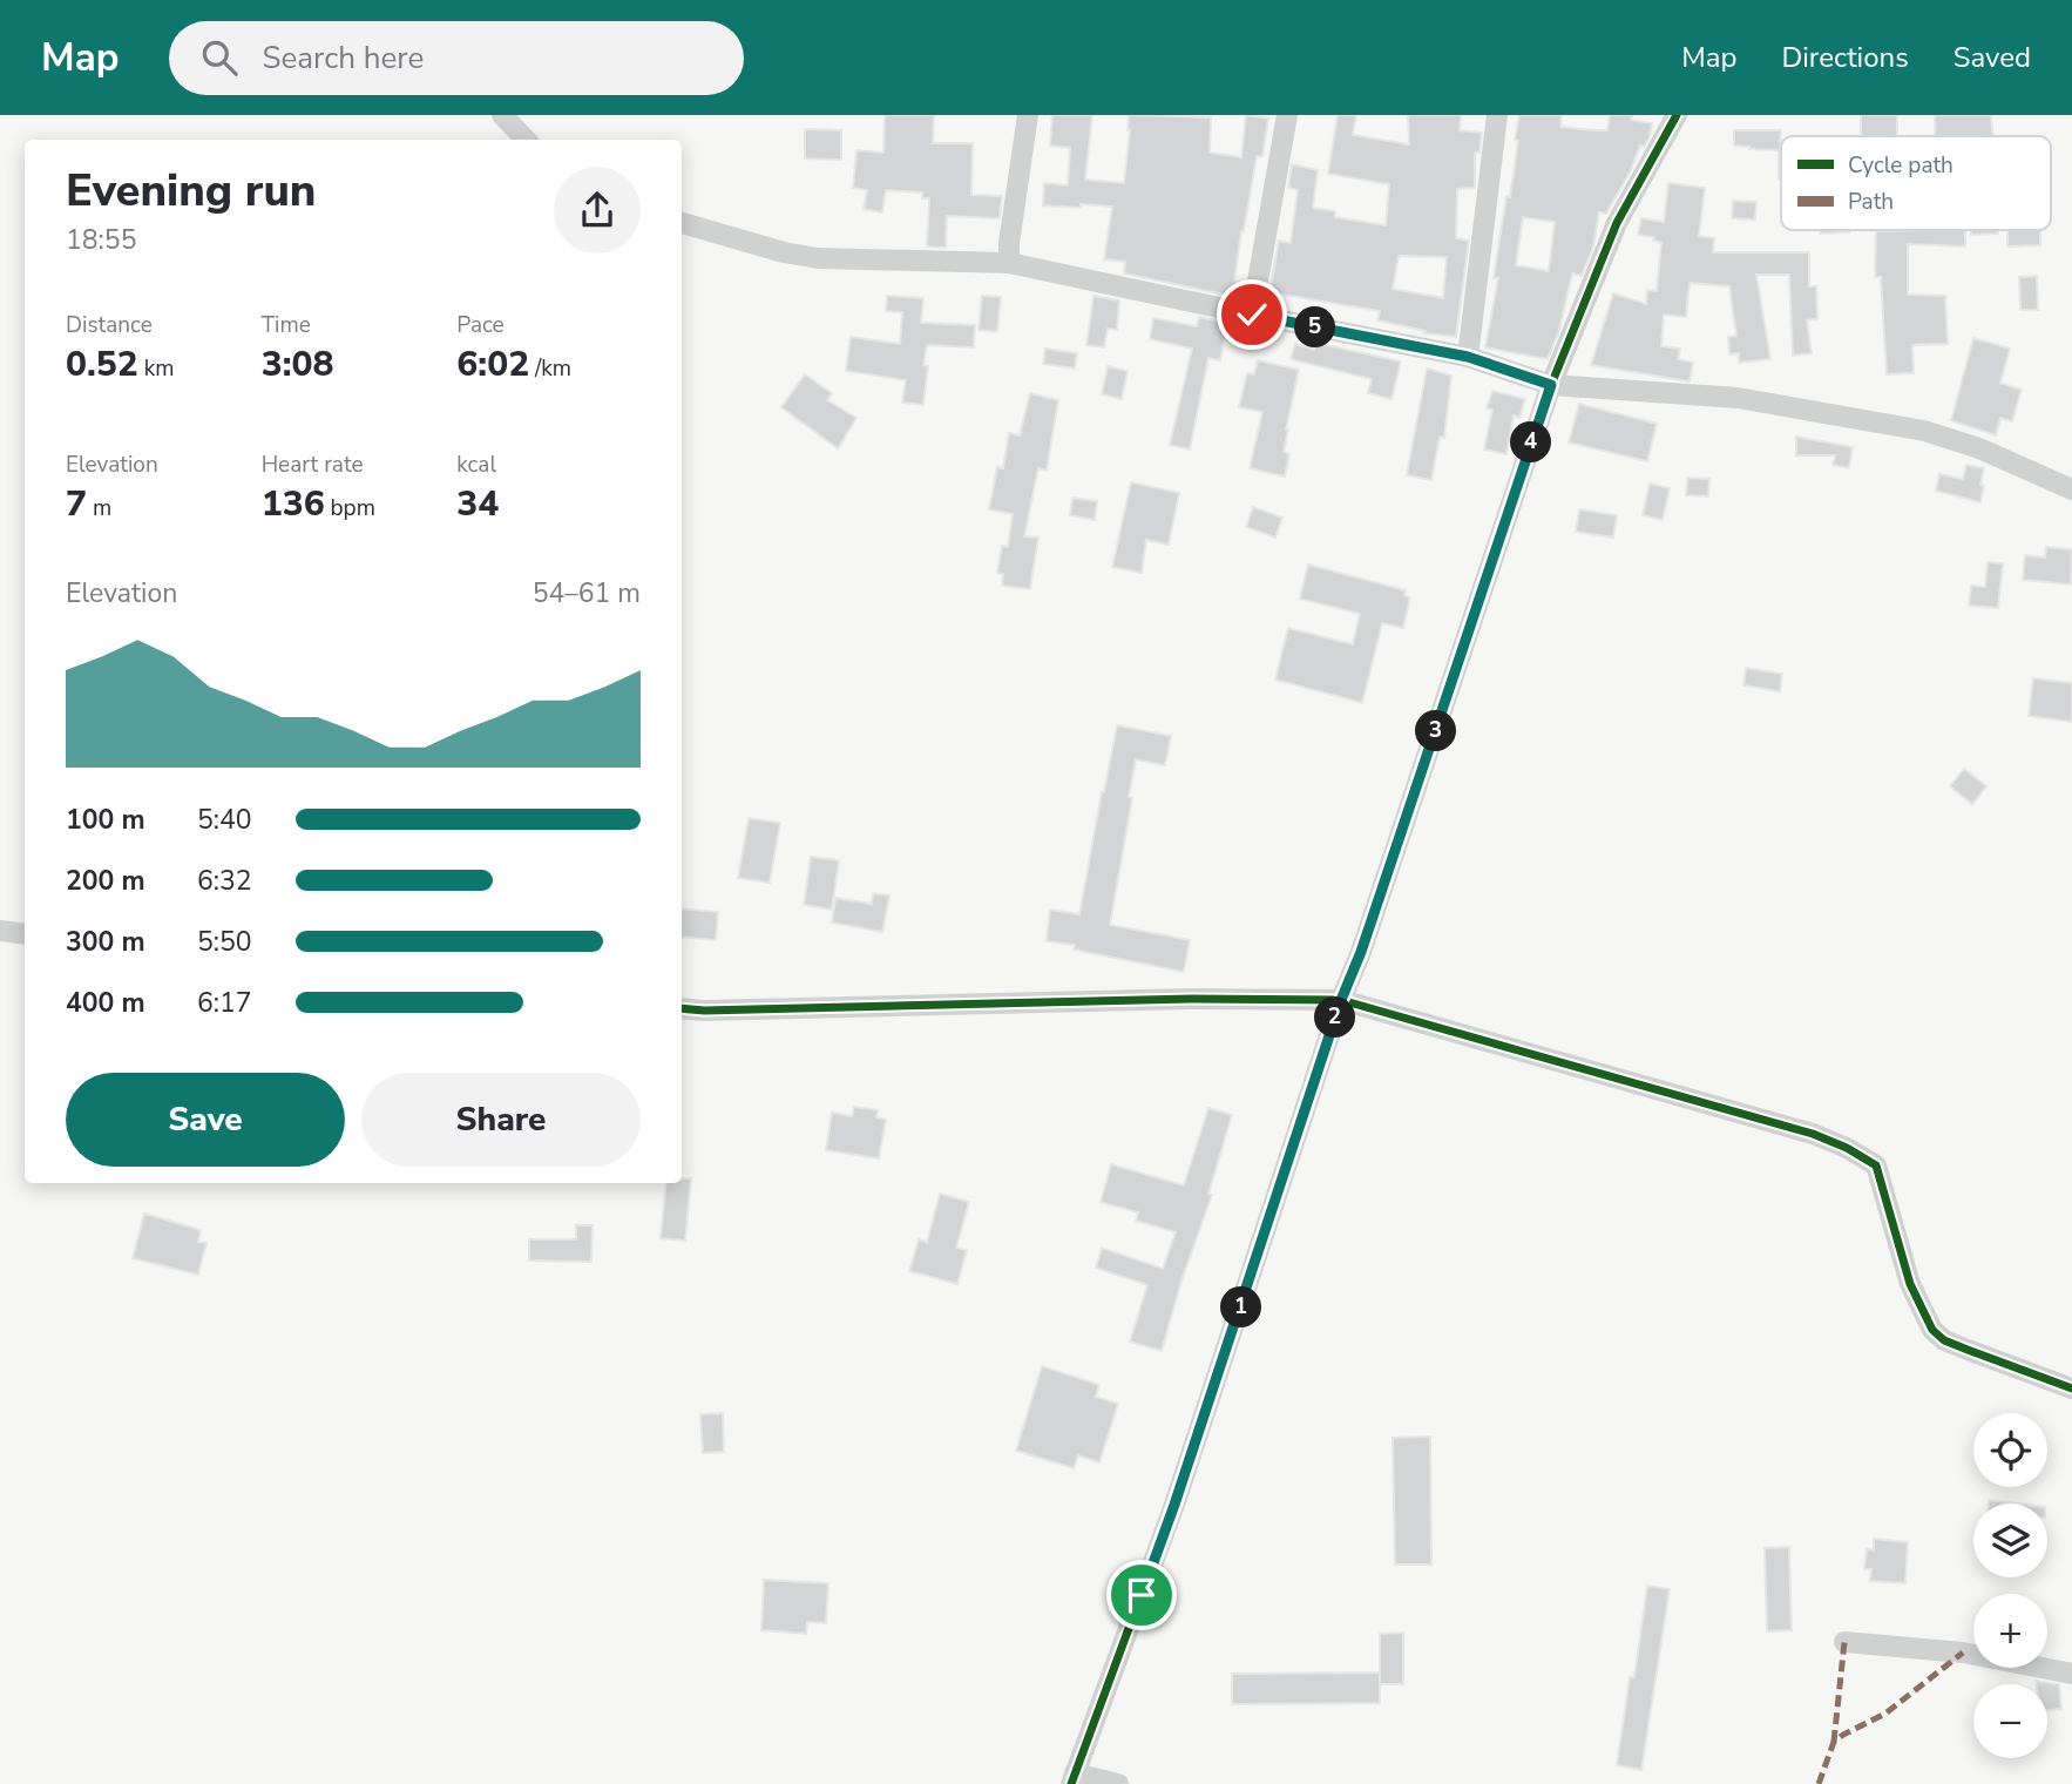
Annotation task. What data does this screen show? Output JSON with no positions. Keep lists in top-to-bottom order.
{
  "legend": ["Cycle path", "Path"],
  "page": {
    "header": "Map",
    "search": "Search here",
    "nav": ["Map", "Directions", "Saved"],
    "heading": ["Evening run", "18:55"],
    "stats": [
      ["Distance", "0.52 km"],
      ["Time", "3:08"],
      ["Pace", "6:02 /km"],
      ["Elevation", "7 m"],
      ["Heart rate", "136 bpm"],
      ["kcal", "34"]
    ],
    "pins": [
      "5",
      "4",
      "3",
      "2",
      "1"
    ],
    "chart": ["Elevation", "54–61 m"],
    "list": [
      {
        "name": "100 m",
        "note": "5:40"
      },
      {
        "name": "200 m",
        "note": "6:32"
      },
      {
        "name": "300 m",
        "note": "5:50"
      },
      {
        "name": "400 m",
        "note": "6:17"
      }
    ],
    "buttons": ["Save", "Share"],
    "map_buttons": ["+", "−"]
  }
}
